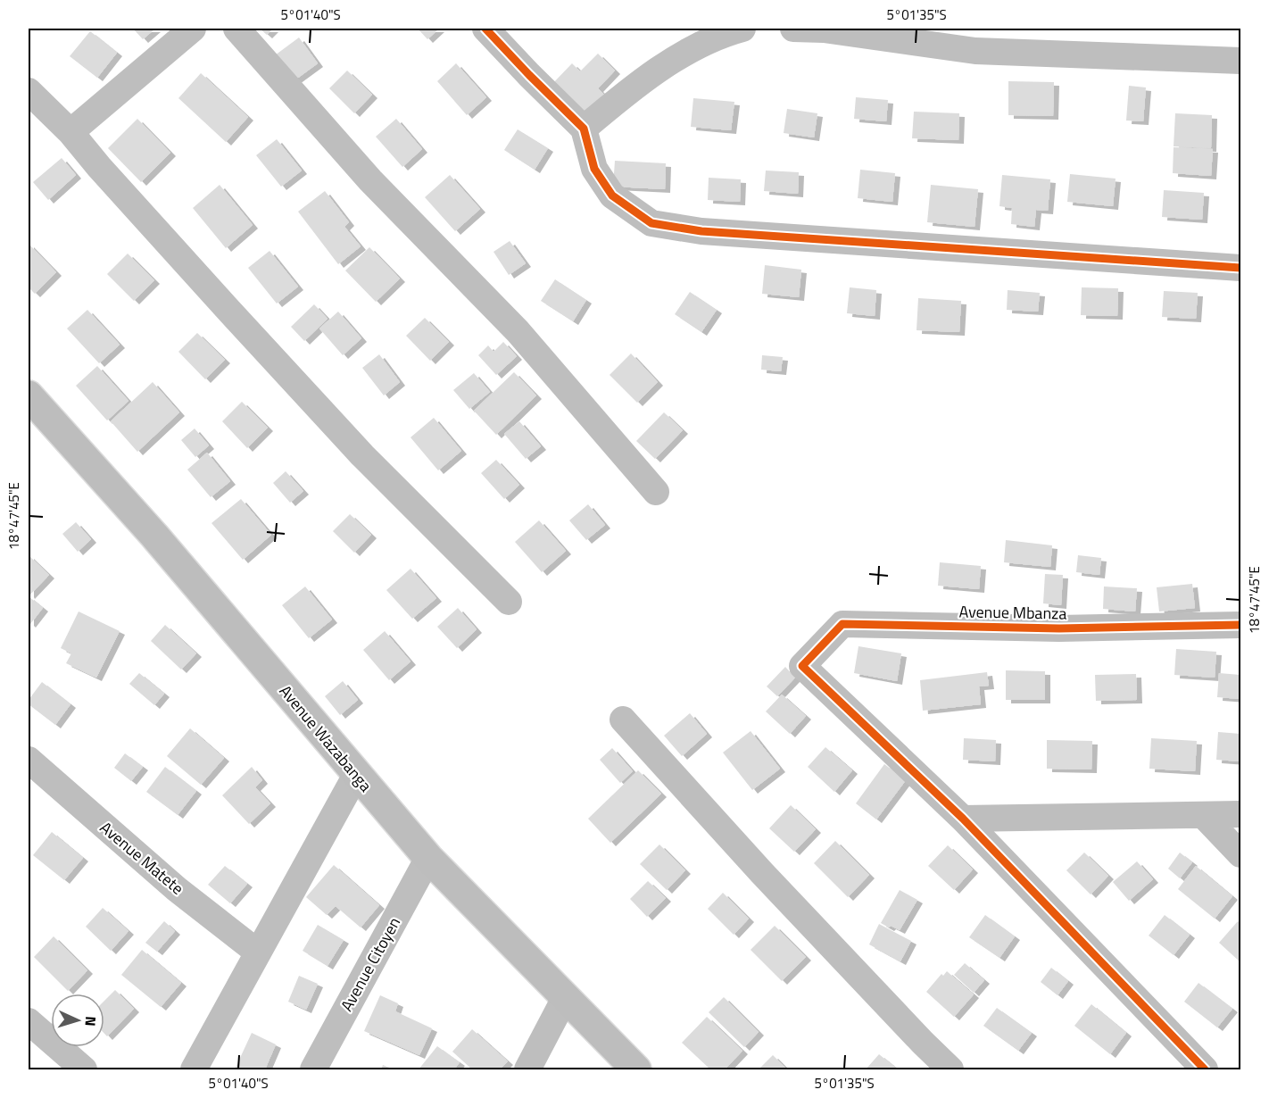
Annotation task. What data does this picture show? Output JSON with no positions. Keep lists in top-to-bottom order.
{
  "streets": {
    "main road": ["Avenue Wazabanga"],
    "street": ["Avenue Mbanza", "Avenue Matete", "Avenue Citoyen"]
  },
  "crossings": [
    ["Avenue Wazabanga", "Avenue Citoyen"]
  ],
  "north": "right",
  "coordinates": ["5°01'40\"S", "5°01'35\"S", "18°47'45\"E"]
}
